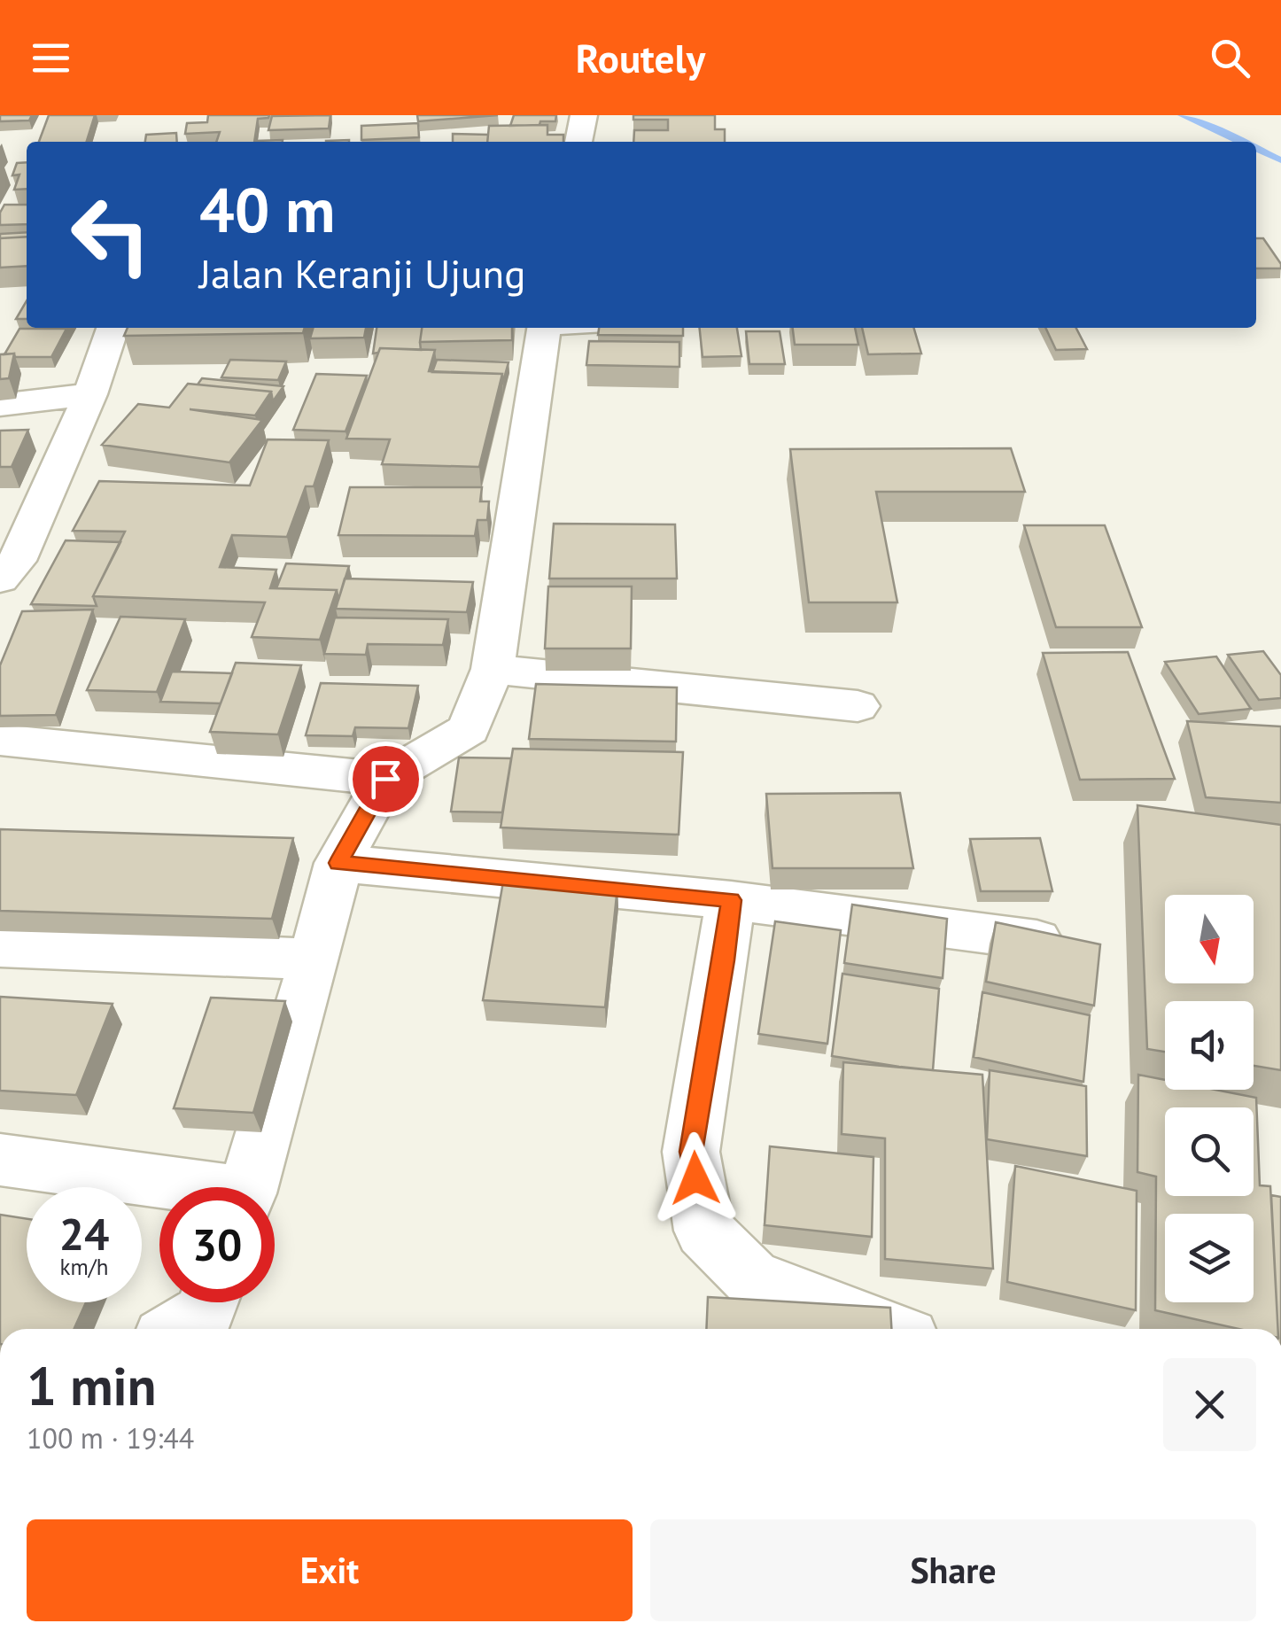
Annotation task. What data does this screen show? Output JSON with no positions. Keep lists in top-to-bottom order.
{
  "north": "bottom",
  "page": {
    "header": "Routely",
    "turn": ["40 m", "Jalan Keranji Ujung"],
    "speed": "24 km/h",
    "limit": "30",
    "heading": ["1 min", "100 m · 19:44"],
    "buttons": ["Exit", "Share"]
  }
}
